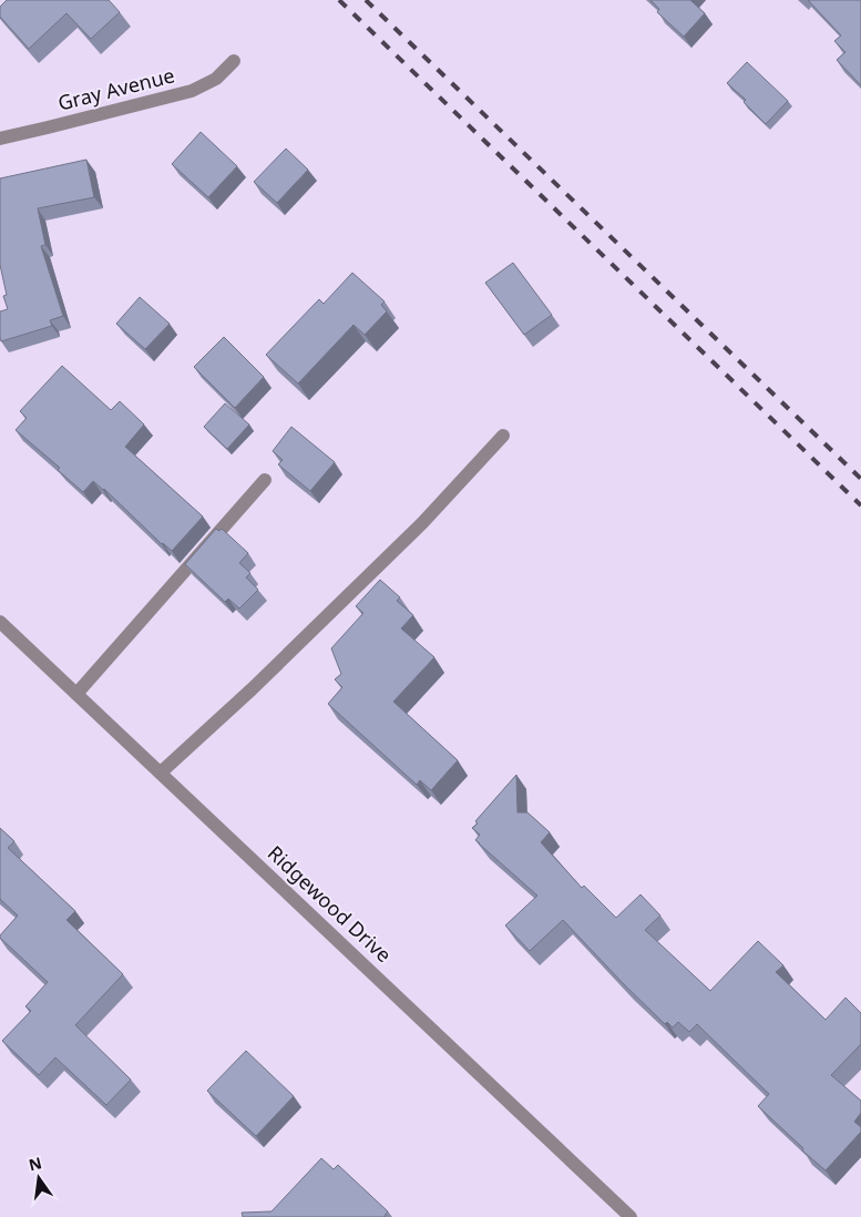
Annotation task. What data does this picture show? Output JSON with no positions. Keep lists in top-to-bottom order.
{
  "streets": {
    "street": ["Gray Avenue", "Ridgewood Drive"]
  },
  "north": "top"
}
